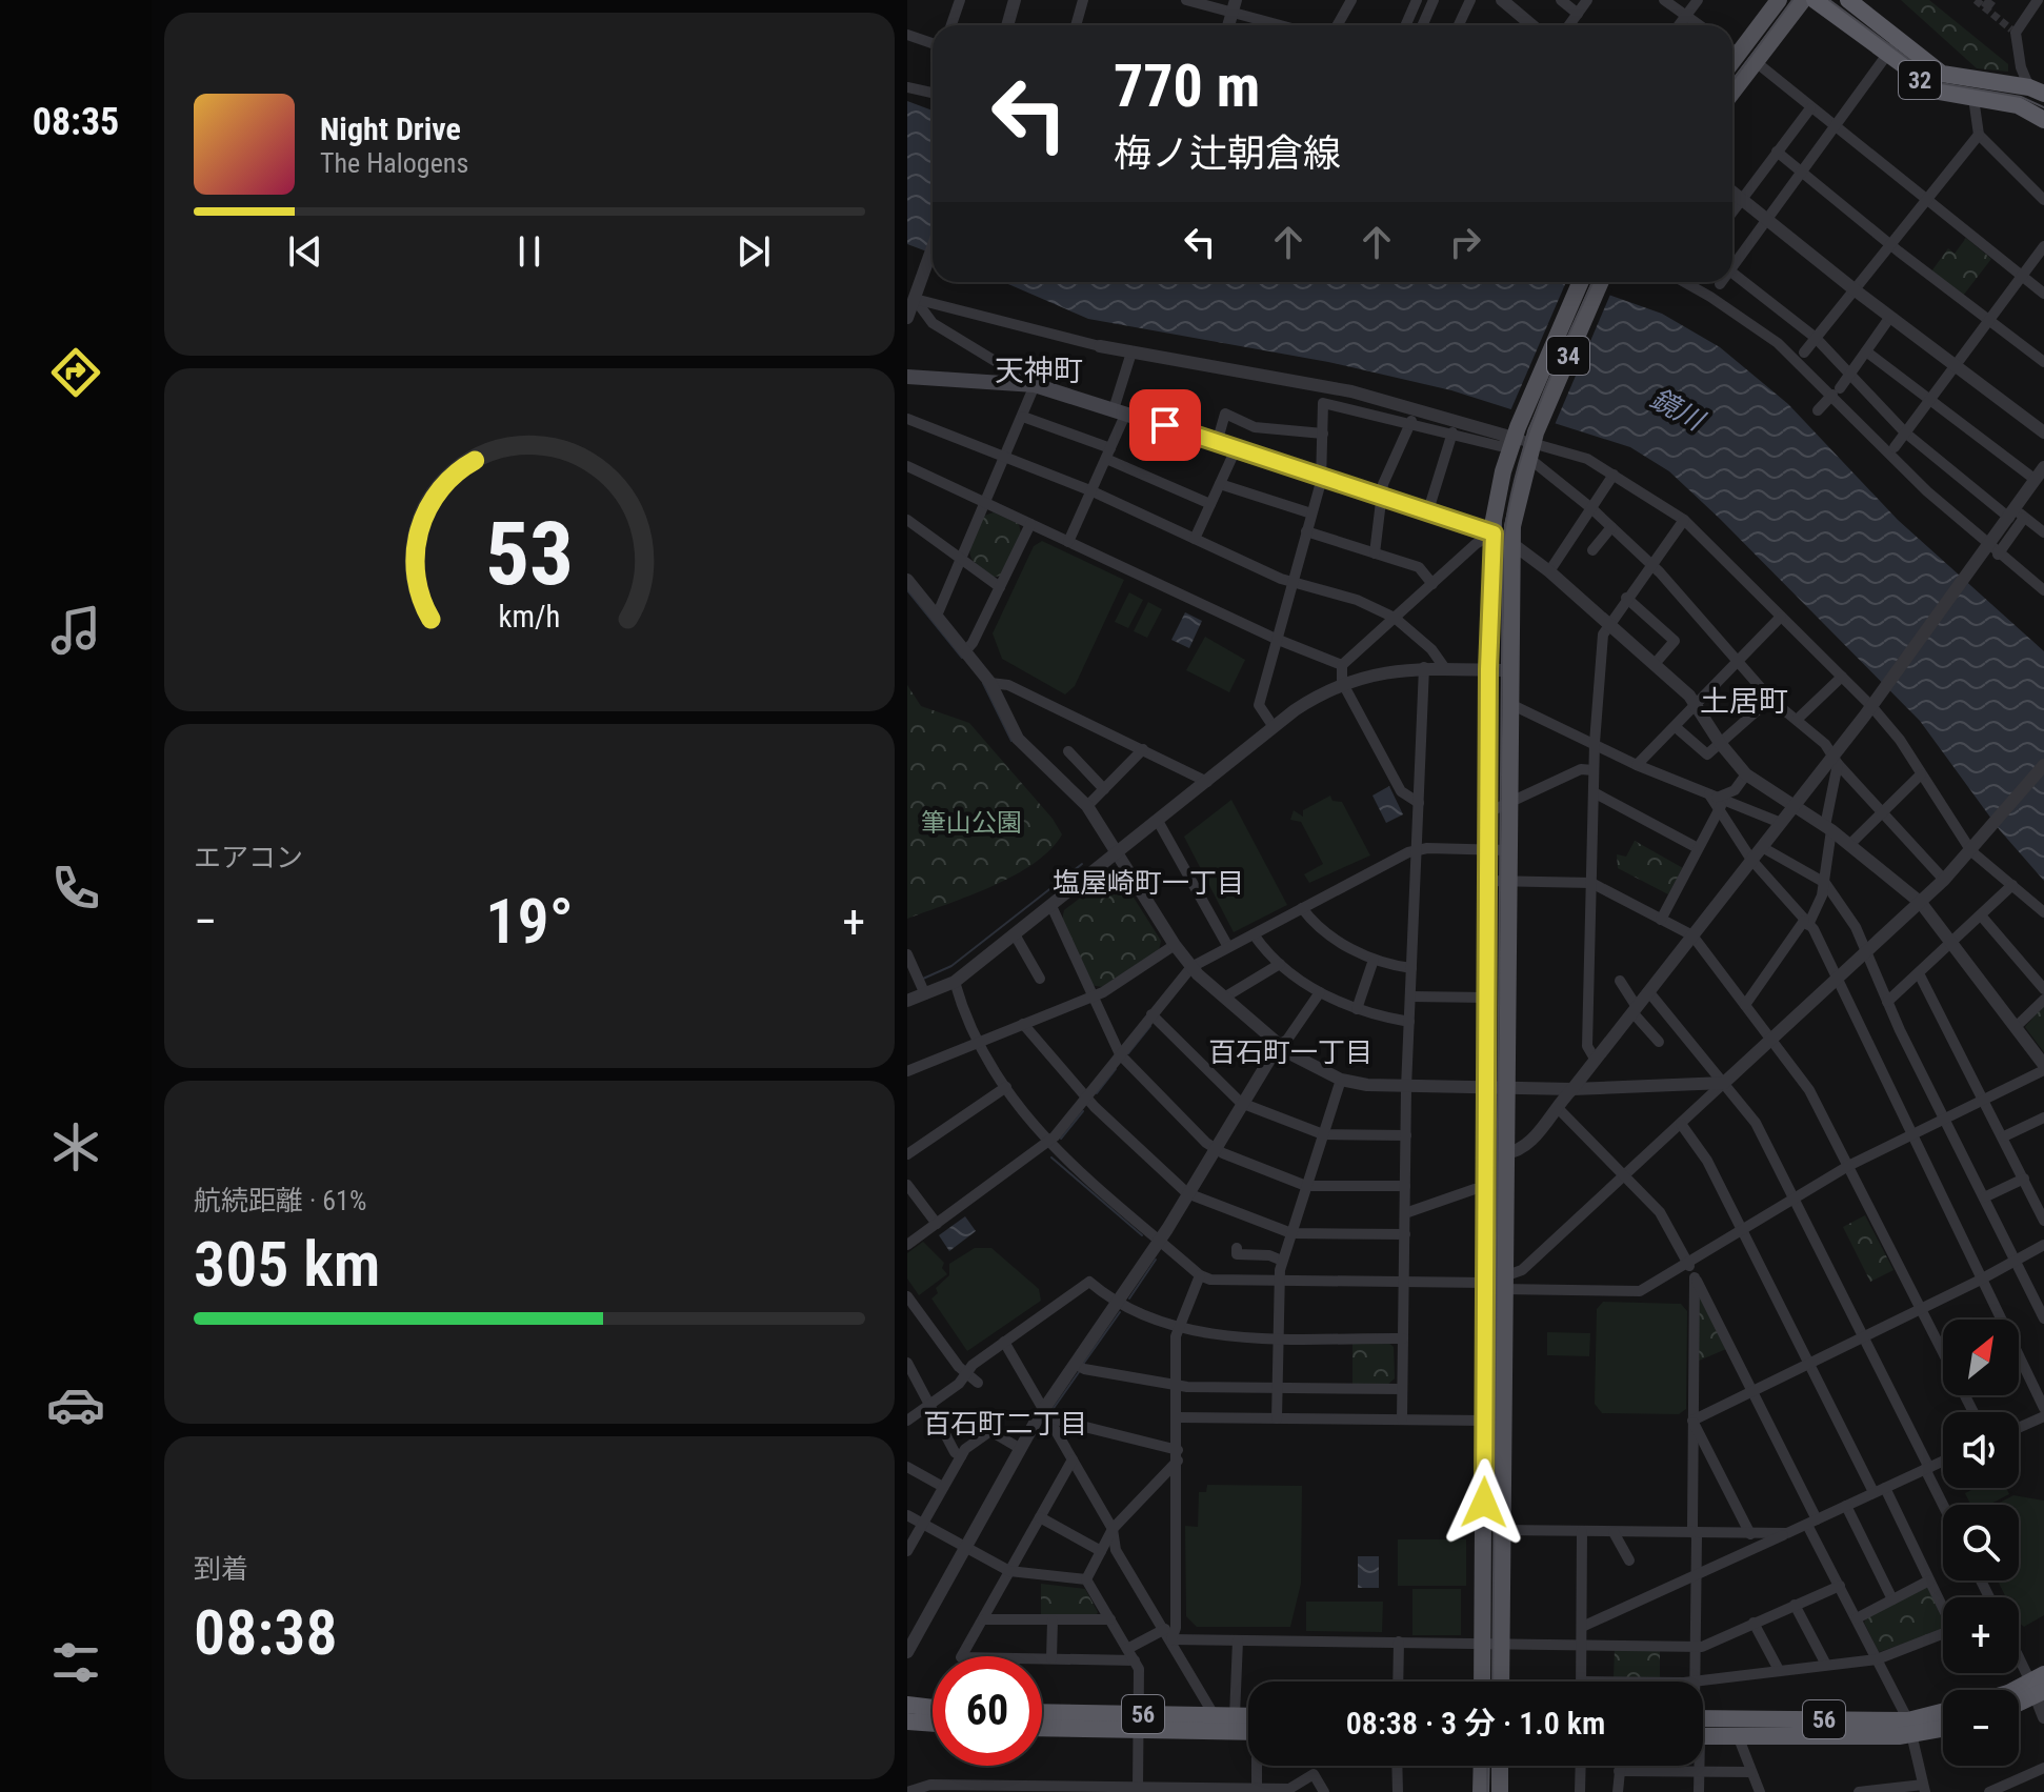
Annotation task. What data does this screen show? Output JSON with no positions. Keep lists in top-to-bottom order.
{
  "streets": {
    "highway": ["32", "56"],
    "main road": ["34"]
  },
  "districts": [
    "天神町",
    "土居町",
    "塩屋崎町一丁目",
    "百石町一丁目",
    "百石町二丁目"
  ],
  "water": ["鏡川"],
  "parks": ["筆山公園"],
  "north": "top right",
  "page": {
    "tabs": "08:35",
    "turn": ["770 m", "梅ノ辻朝倉線"],
    "song": ["Night Drive", "The Halogens"],
    "tile": [
      "エアコン",
      ["航続距離 · 61%", "305 km"],
      ["到着", "08:38"]
    ],
    "heat": ["−", "19°", "+"],
    "map_buttons": ["+", "−"],
    "limit": "60",
    "trip": "08:38 · 3 分 · 1.0 km",
    "gauge": ["53", "km/h"]
  }
}
